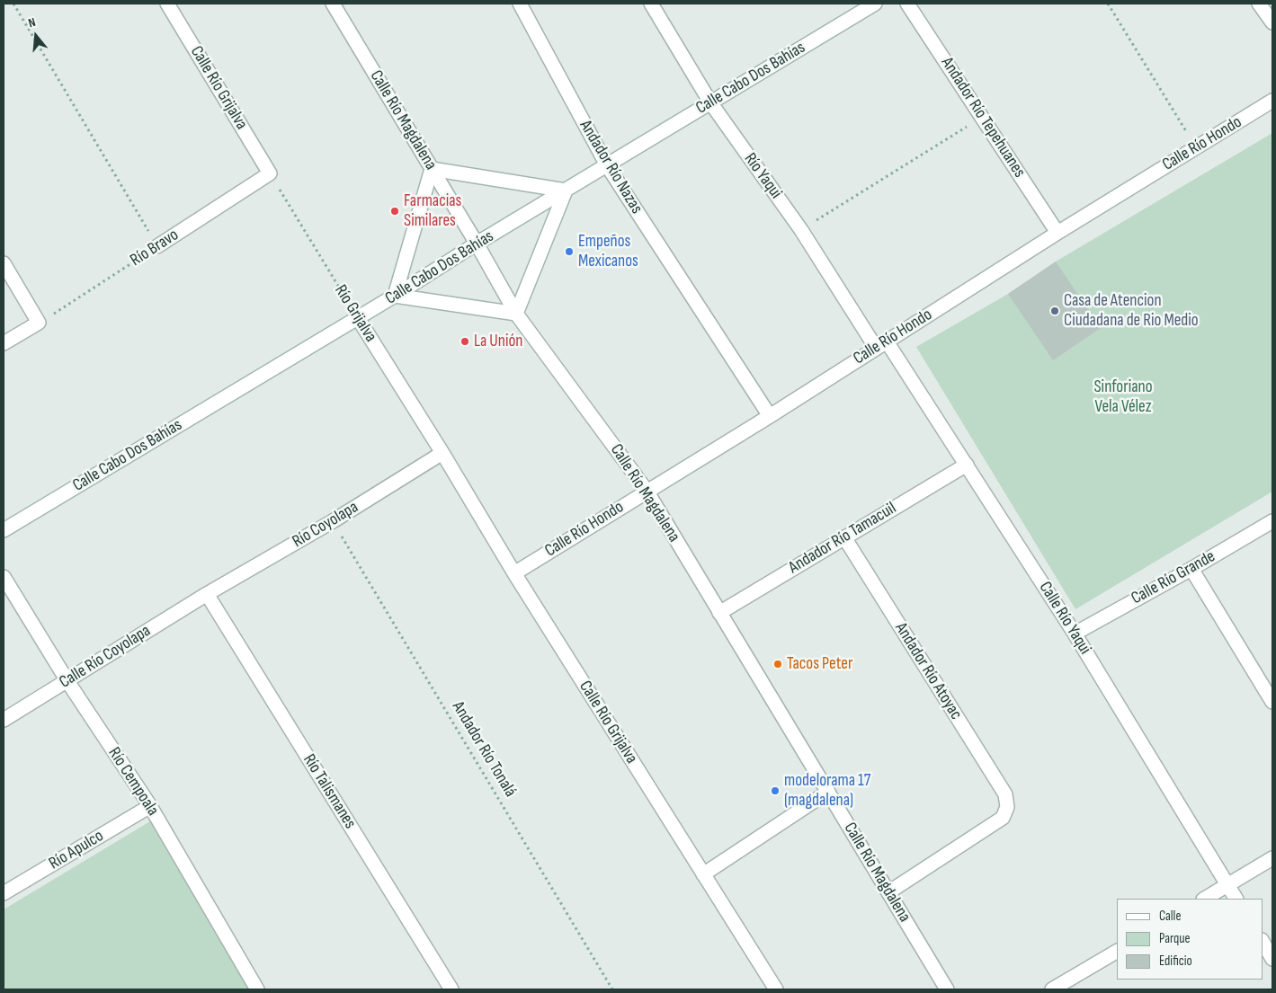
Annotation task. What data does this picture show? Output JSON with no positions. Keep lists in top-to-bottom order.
{
  "streets": {
    "street": [
      "Calle Cabo Dos Bahías",
      "Calle Río Grijalva",
      "Andador Río Tepehuanes",
      "Calle Río Magdalena",
      "Calle Río Hondo",
      "Andador Río Nazas",
      "Río Yaqui",
      "Río Bravo",
      "Río Grijalva",
      "Río Coyolapa",
      "Andador Río Tamacuil",
      "Calle Río Grande",
      "Calle Río Yaqui",
      "Calle Río Coyolapa",
      "Andador Río Atoyac",
      "Río Cempoala",
      "Río Talismanes",
      "Río Apulco"
    ],
    "path": ["Andador Río Tonalá"]
  },
  "crossings": [
    ["Calle Cabo Dos Bahías", "Calle Río Magdalena"],
    ["Calle Cabo Dos Bahías", "Andador Río Nazas"],
    ["Calle Cabo Dos Bahías", "Río Yaqui"],
    ["Calle Cabo Dos Bahías", "Río Grijalva"],
    ["Calle Río Grijalva", "Calle Río Hondo"],
    ["Calle Río Grijalva", "Río Bravo"],
    ["Calle Río Grijalva", "Río Grijalva"],
    ["Calle Río Grijalva", "Río Coyolapa"],
    ["Andador Río Tepehuanes", "Calle Río Hondo"],
    ["Calle Río Magdalena", "Calle Río Hondo"],
    ["Calle Río Magdalena", "Andador Río Tamacuil"],
    ["Calle Río Magdalena", "Andador Río Atoyac"],
    ["Calle Río Hondo", "Andador Río Nazas"],
    ["Calle Río Hondo", "Río Yaqui"],
    ["Calle Río Hondo", "Calle Río Yaqui"],
    ["Río Yaqui", "Calle Río Yaqui"],
    ["Río Bravo", "Río Grijalva"],
    ["Río Grijalva", "Río Coyolapa"],
    ["Río Coyolapa", "Calle Río Coyolapa"],
    ["Río Coyolapa", "Andador Río Tonalá"],
    ["Río Coyolapa", "Río Talismanes"],
    ["Andador Río Tamacuil", "Calle Río Yaqui"],
    ["Andador Río Tamacuil", "Andador Río Atoyac"],
    ["Calle Río Grande", "Calle Río Yaqui"],
    ["Calle Río Coyolapa", "Río Cempoala"],
    ["Calle Río Coyolapa", "Río Talismanes"],
    ["Río Cempoala", "Río Apulco"]
  ],
  "parks": ["Sinforiano Vela Vélez"],
  "places": [
    "Farmacias Similares",
    "Empeños Mexicanos",
    "Casa de Atencion Ciudadana de Rio Medio",
    "La Unión",
    "Tacos Peter",
    "modelorama 17 (magdalena)"
  ],
  "legend": ["Calle", "Parque", "Edificio"],
  "north": "top"
}
